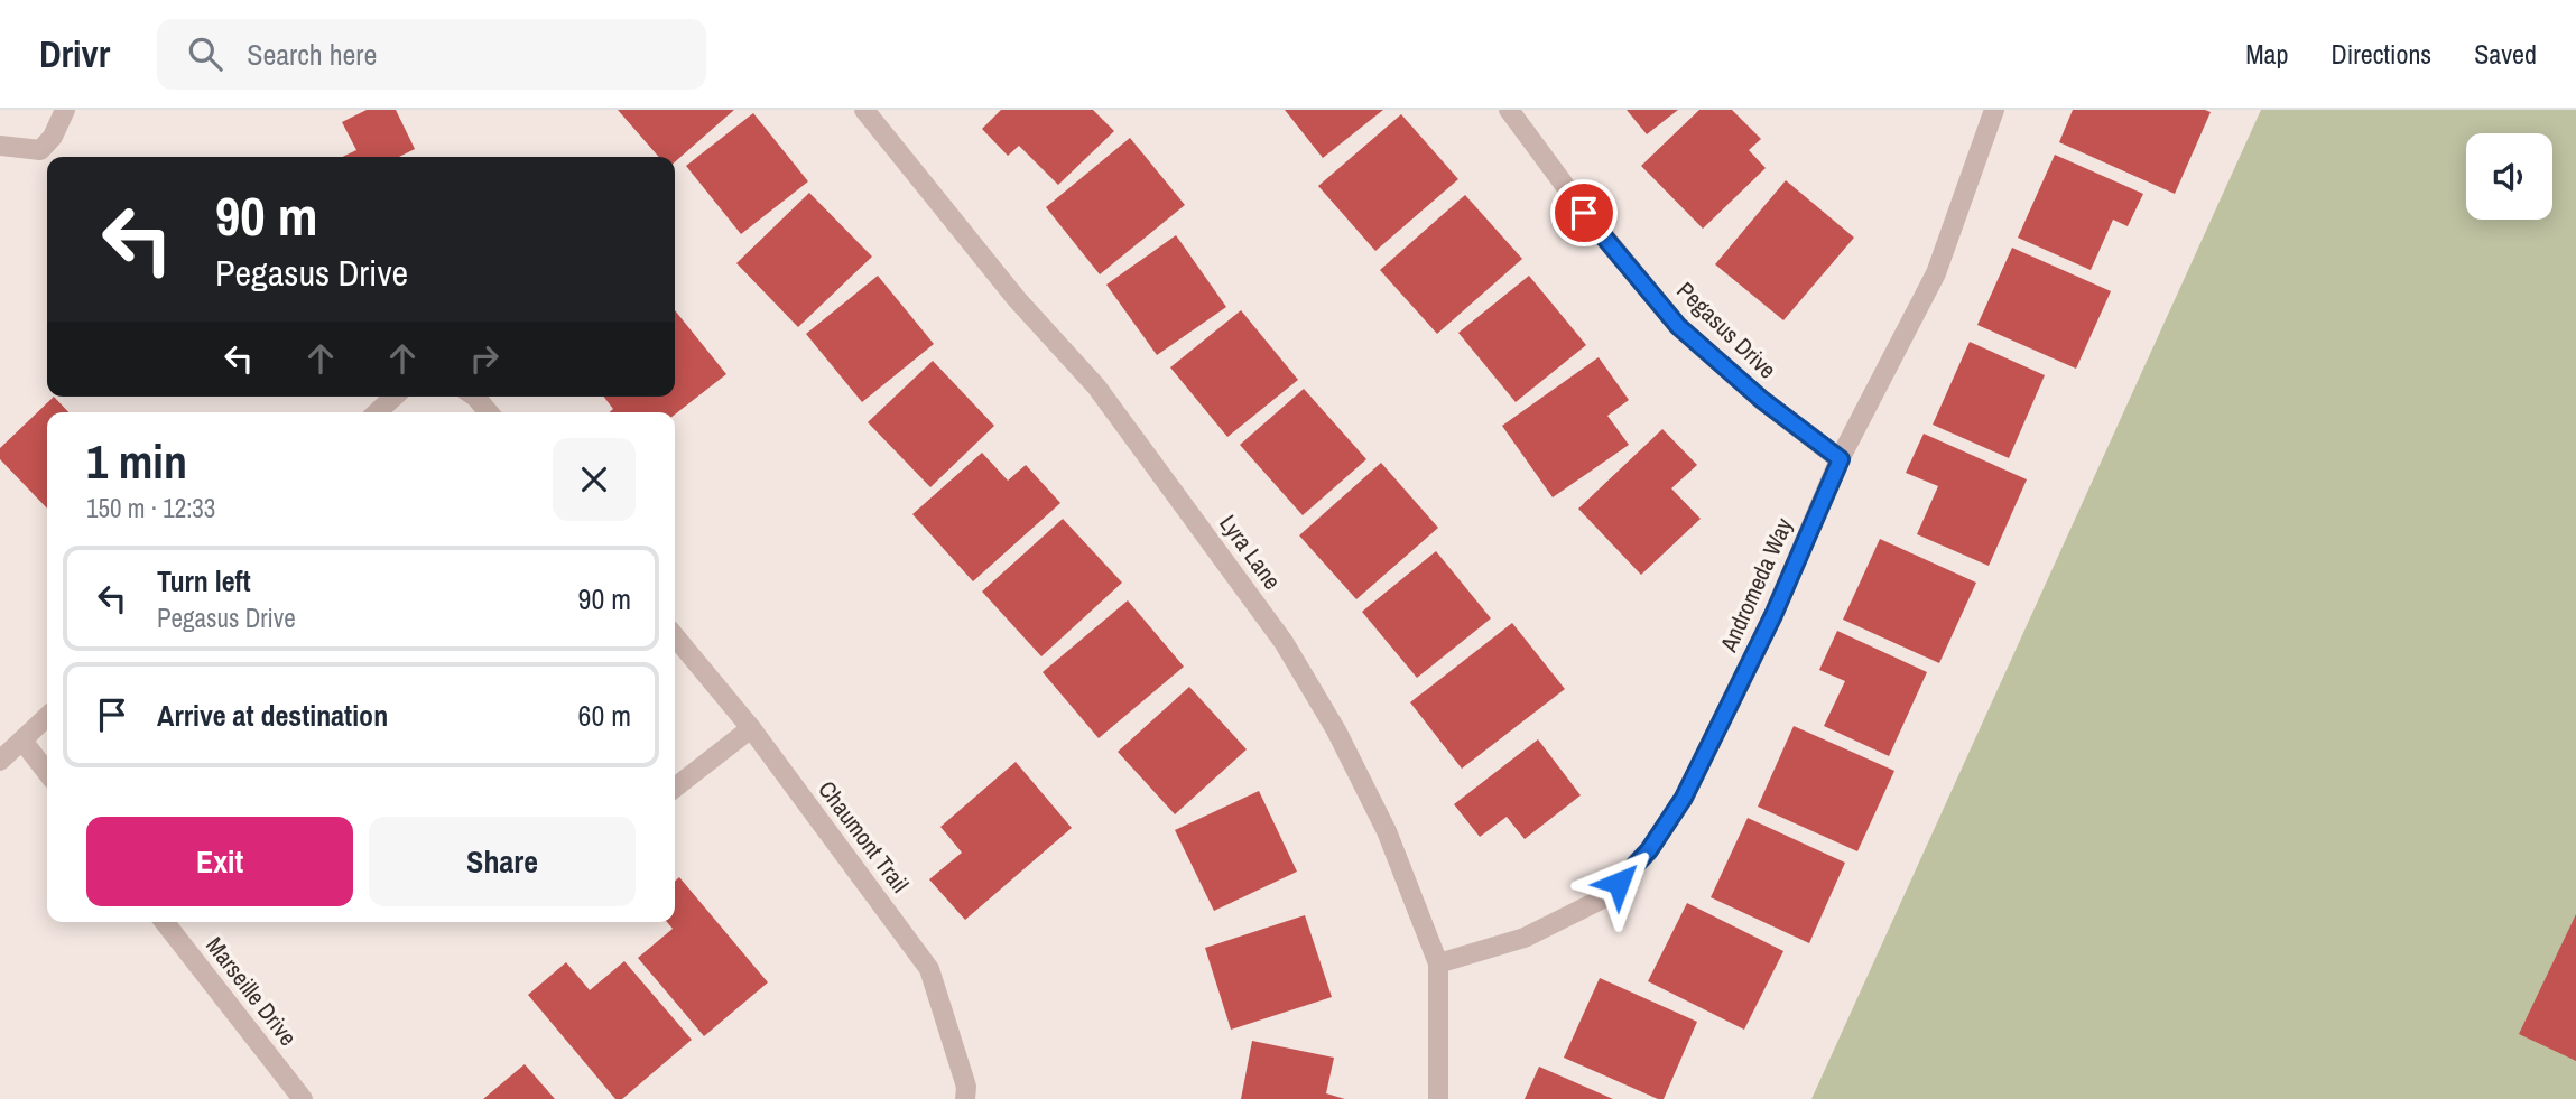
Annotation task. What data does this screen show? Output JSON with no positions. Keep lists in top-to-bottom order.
{
  "streets": {
    "street": [
      "Pegasus Drive",
      "Lyra Lane",
      "Andromeda Way",
      "Chaumont Trail",
      "Marseille Drive"
    ]
  },
  "crossings": [
    ["Pegasus Drive", "Andromeda Way"],
    ["Lyra Lane", "Andromeda Way"]
  ],
  "page": {
    "header": "Drivr",
    "search": "Search here",
    "nav": ["Map", "Directions", "Saved"],
    "turn": ["90 m", "Pegasus Drive"],
    "heading": ["1 min", "150 m · 12:33"],
    "list": [
      {
        "name": "Turn left",
        "note": "Pegasus Drive",
        "value": "90 m"
      },
      {
        "name": "Arrive at destination",
        "value": "60 m"
      }
    ],
    "buttons": ["Exit", "Share"]
  }
}
